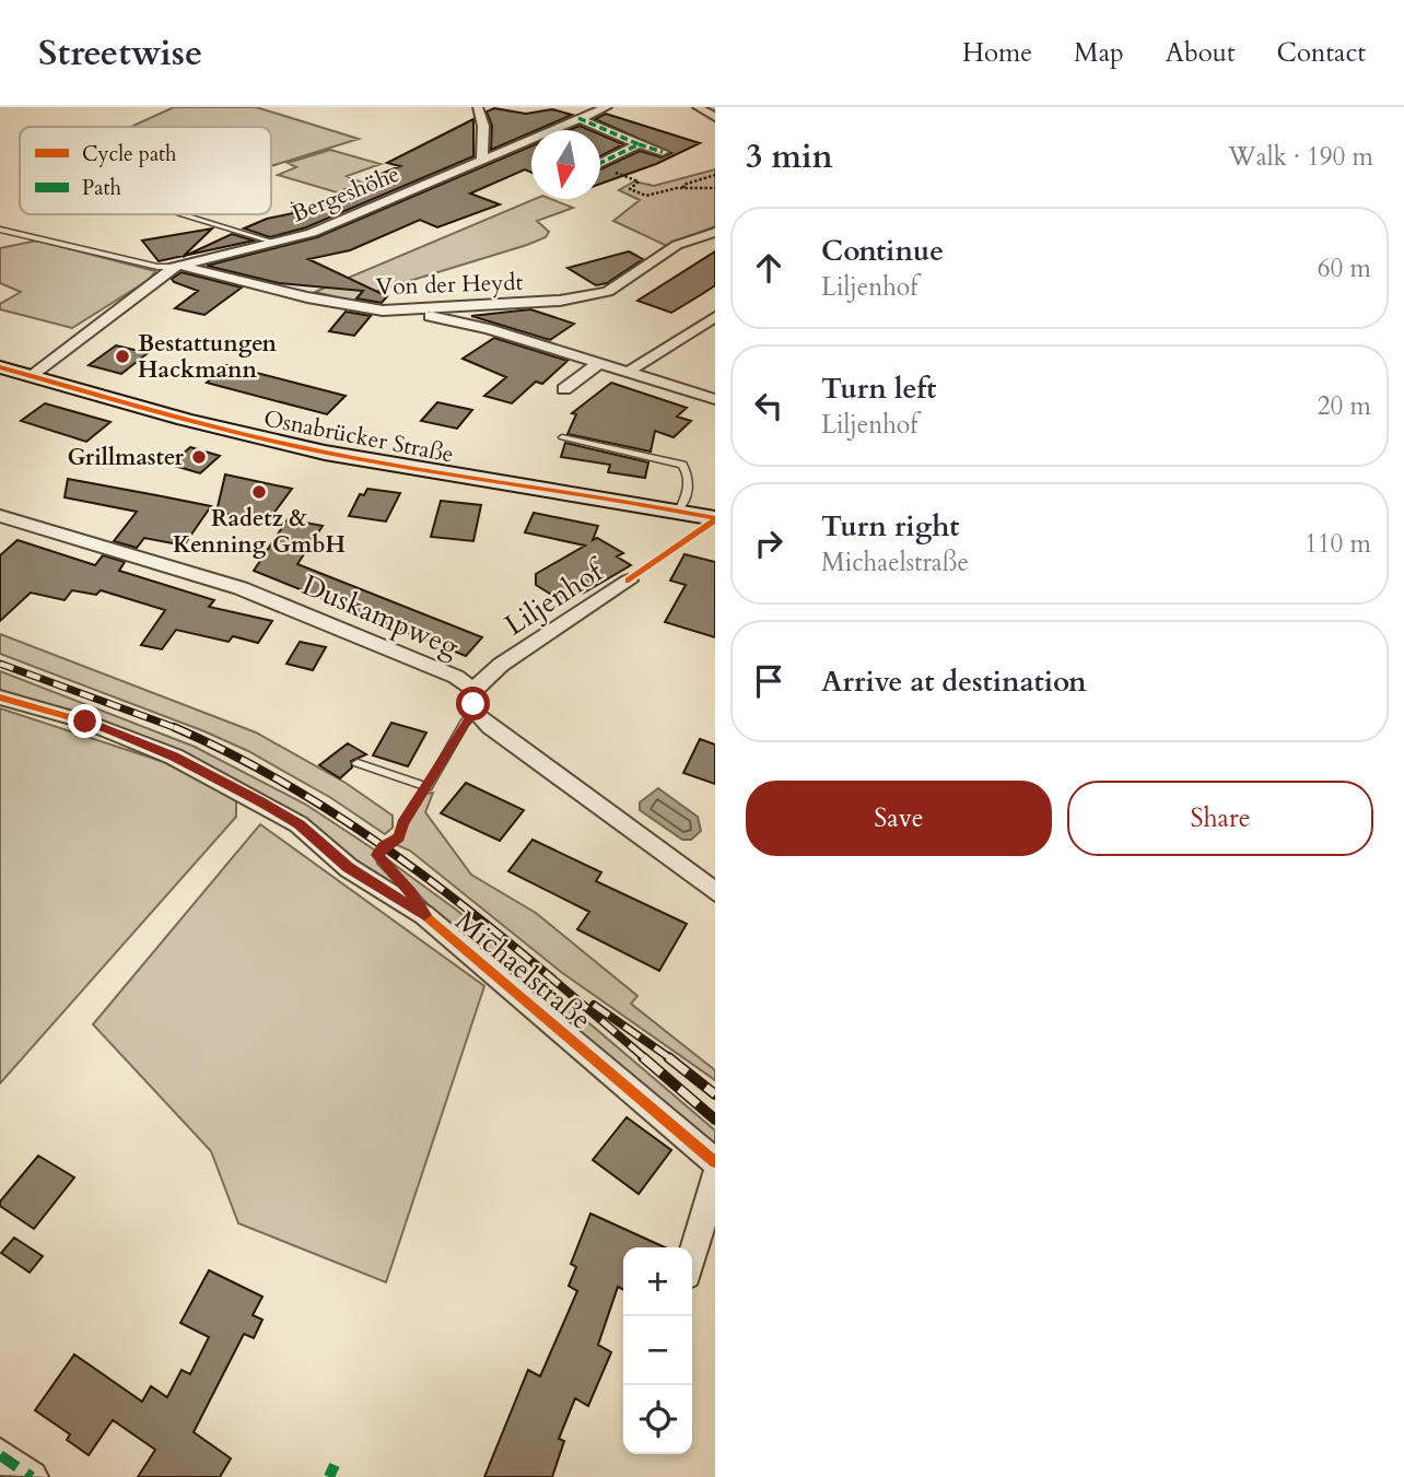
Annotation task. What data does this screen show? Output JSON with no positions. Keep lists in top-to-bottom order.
{
  "streets": {
    "main road": ["Osnabrücker Straße"],
    "street": [
      "Bergeshöhe",
      "Von der Heydt",
      "Liljenhof",
      "Duskampweg",
      "Michaelstraße"
    ]
  },
  "crossings": [
    ["Bergeshöhe", "Von der Heydt"],
    ["Bergeshöhe", "Osnabrücker Straße"],
    ["Liljenhof", "Duskampweg"]
  ],
  "places": ["Bestattungen Hackmann", "Grillmaster", "Radetz & Kenning GmbH"],
  "legend": ["Cycle path", "Path"],
  "north": "bottom",
  "page": {
    "header": "Streetwise",
    "nav": [
      "Home",
      "Map",
      "About",
      "Contact"
    ],
    "heading": ["3 min", "Walk · 190 m"],
    "list": [
      ["Continue", "Liljenhof", "60 m"],
      ["Turn left", "Liljenhof", "20 m"],
      ["Turn right", "Michaelstraße", "110 m"],
      "Arrive at destination"
    ],
    "buttons": ["Save", "Share"],
    "map_buttons": ["+", "−"]
  }
}
